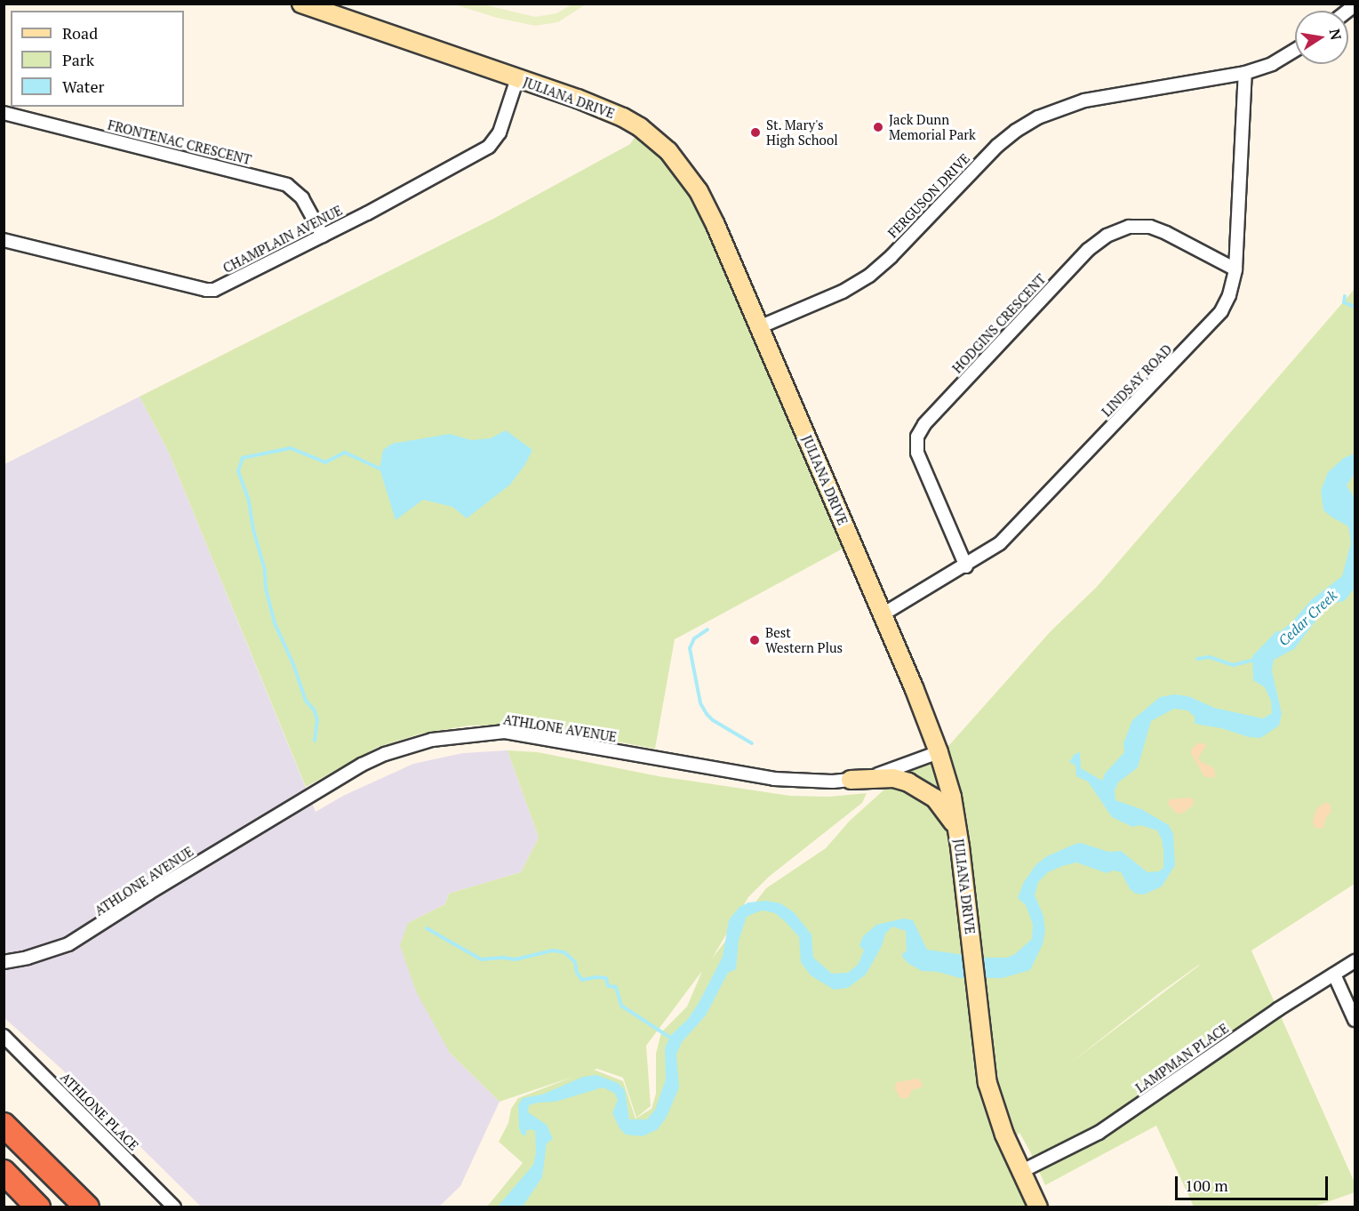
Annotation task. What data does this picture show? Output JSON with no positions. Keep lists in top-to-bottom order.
{
  "streets": {
    "street": [
      "JULIANA DRIVE",
      "FRONTENAC CRESCENT",
      "FERGUSON DRIVE",
      "CHAMPLAIN AVENUE",
      "HODGINS CRESCENT",
      "LINDSAY ROAD",
      "ATHLONE AVENUE",
      "LAMPMAN PLACE",
      "ATHLONE PLACE"
    ]
  },
  "crossings": [
    ["JULIANA DRIVE", "FERGUSON DRIVE"],
    ["JULIANA DRIVE", "CHAMPLAIN AVENUE"],
    ["JULIANA DRIVE", "LINDSAY ROAD"],
    ["JULIANA DRIVE", "ATHLONE AVENUE"],
    ["JULIANA DRIVE", "LAMPMAN PLACE"],
    ["FRONTENAC CRESCENT", "CHAMPLAIN AVENUE"],
    ["FERGUSON DRIVE", "LINDSAY ROAD"],
    ["HODGINS CRESCENT", "LINDSAY ROAD"]
  ],
  "water": ["Cedar Creek"],
  "places": ["Jack Dunn Memorial Park", "St. Mary's High School", "Best Western Plus"],
  "legend": ["Road", "Park", "Water"],
  "scale_bar": "100 m",
  "north": "right"
}
